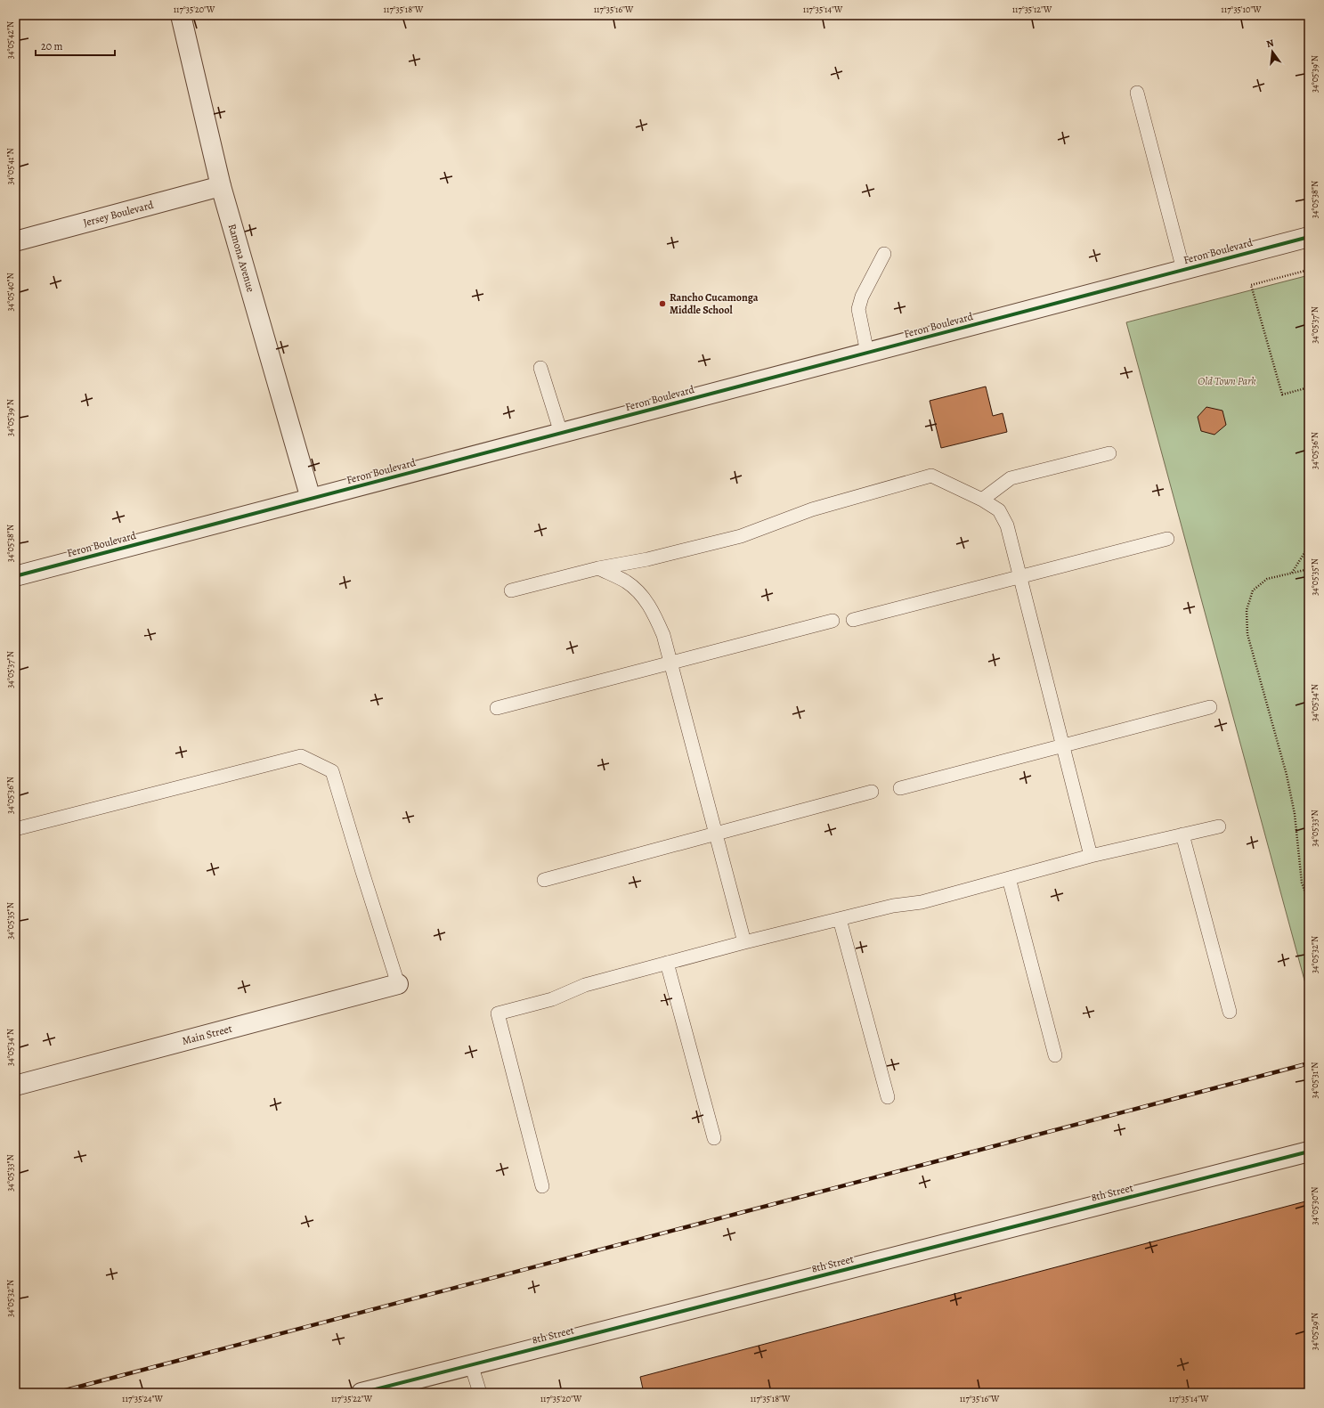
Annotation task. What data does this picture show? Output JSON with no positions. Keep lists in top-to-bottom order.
{
  "streets": {
    "street": [
      "Jersey Boulevard",
      "Feron Boulevard",
      "Ramona Avenue",
      "Main Street",
      "8th Street"
    ]
  },
  "crossings": [
    ["Jersey Boulevard", "Ramona Avenue"],
    ["Feron Boulevard", "Ramona Avenue"]
  ],
  "parks": ["Old Town Park"],
  "places": ["Rancho Cucamonga Middle School"],
  "scale_bar": "20 m",
  "north": "top",
  "coordinates": [
    "117°35'20\"W",
    "117°35'18\"W",
    "117°35'16\"W",
    "117°35'14\"W",
    "117°35'12\"W",
    "117°35'10\"W",
    "34°05'42\"N",
    "34°05'39\"N",
    "34°05'41\"N",
    "34°05'38\"N",
    "34°05'40\"N",
    "34°05'37\"N",
    "34°05'36\"N",
    "34°05'35\"N",
    "34°05'34\"N",
    "34°05'33\"N",
    "34°05'32\"N",
    "34°05'31\"N",
    "34°05'30\"N",
    "34°05'29\"N",
    "117°35'24\"W",
    "117°35'22\"W"
  ]
}
